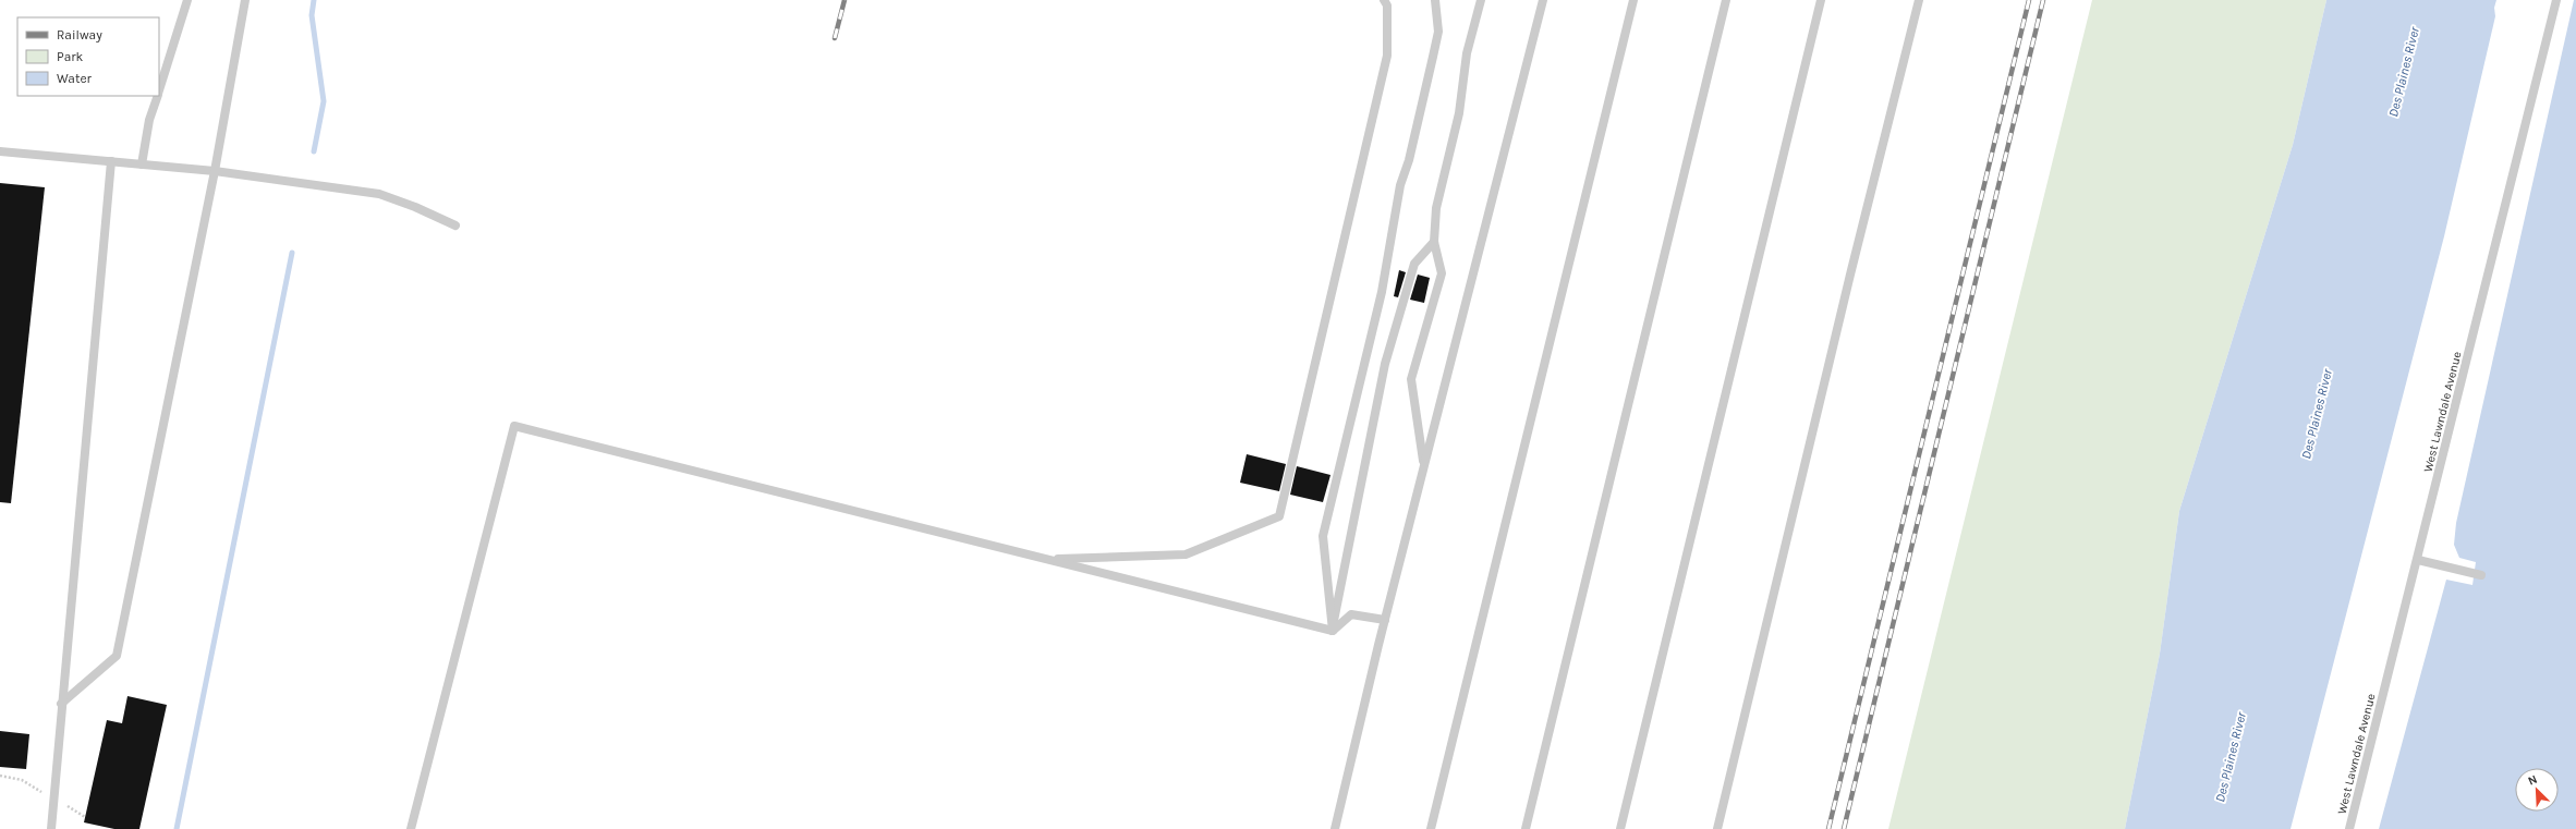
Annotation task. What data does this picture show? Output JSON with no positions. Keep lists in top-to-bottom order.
{
  "streets": {
    "lane": ["West Lawndale Avenue"]
  },
  "water": ["Des Plaines River"],
  "legend": ["Railway", "Park", "Water"],
  "north": "top left"
}
